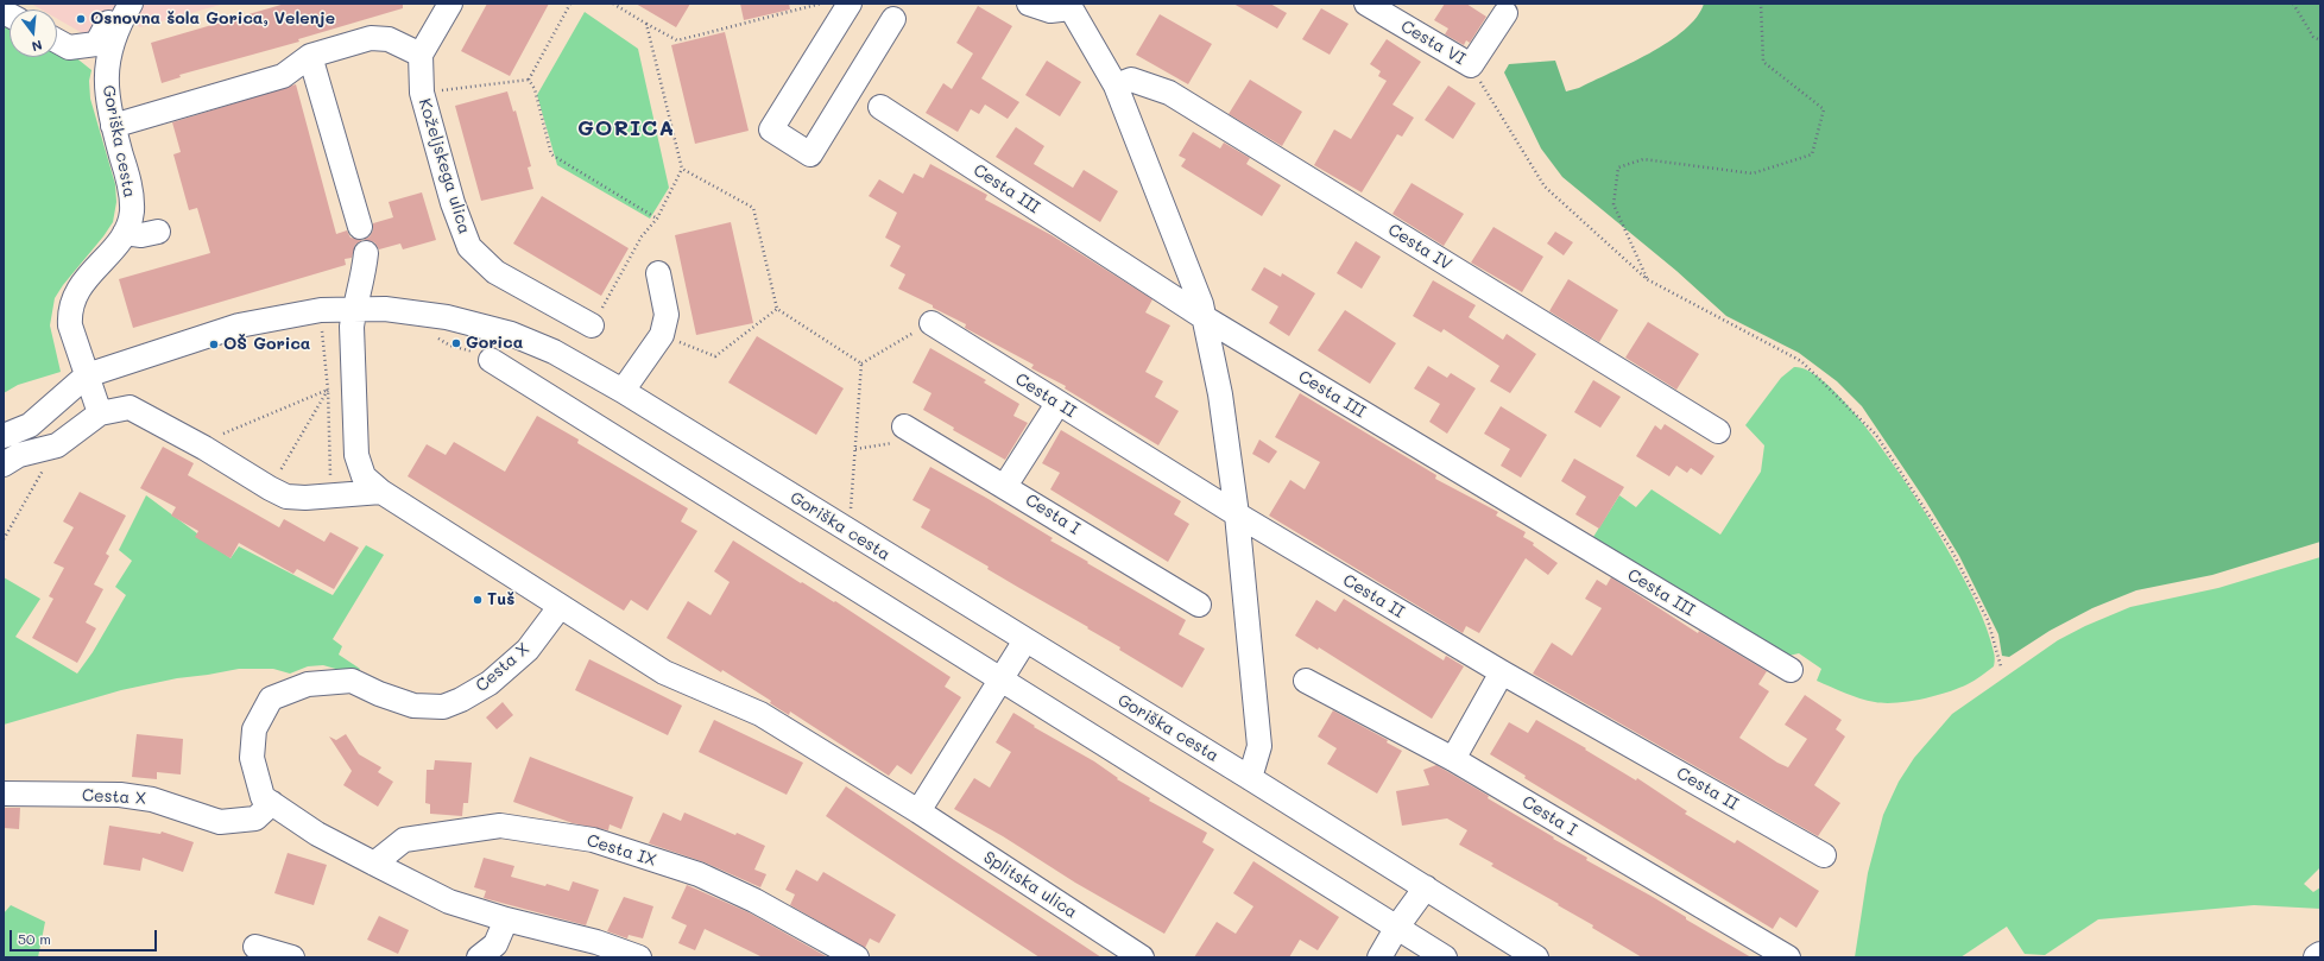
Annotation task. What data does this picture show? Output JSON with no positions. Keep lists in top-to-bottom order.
{
  "streets": {
    "street": [
      "Cesta VI",
      "Goriška cesta",
      "Koželjskega ulica",
      "Cesta III",
      "Cesta IV",
      "Cesta II",
      "Cesta I",
      "Cesta X",
      "Cesta IX",
      "Splitska ulica"
    ]
  },
  "crossings": [
    ["Goriška cesta", "Splitska ulica"],
    ["Cesta X", "Cesta IX"],
    ["Cesta X", "Splitska ulica"]
  ],
  "districts": ["GORICA"],
  "places": [
    "Osnovna šola Gorica, Velenje",
    "Gorica",
    "OŠ Gorica",
    "Tuš"
  ],
  "scale_bar": "50 m",
  "north": "bottom"
}
